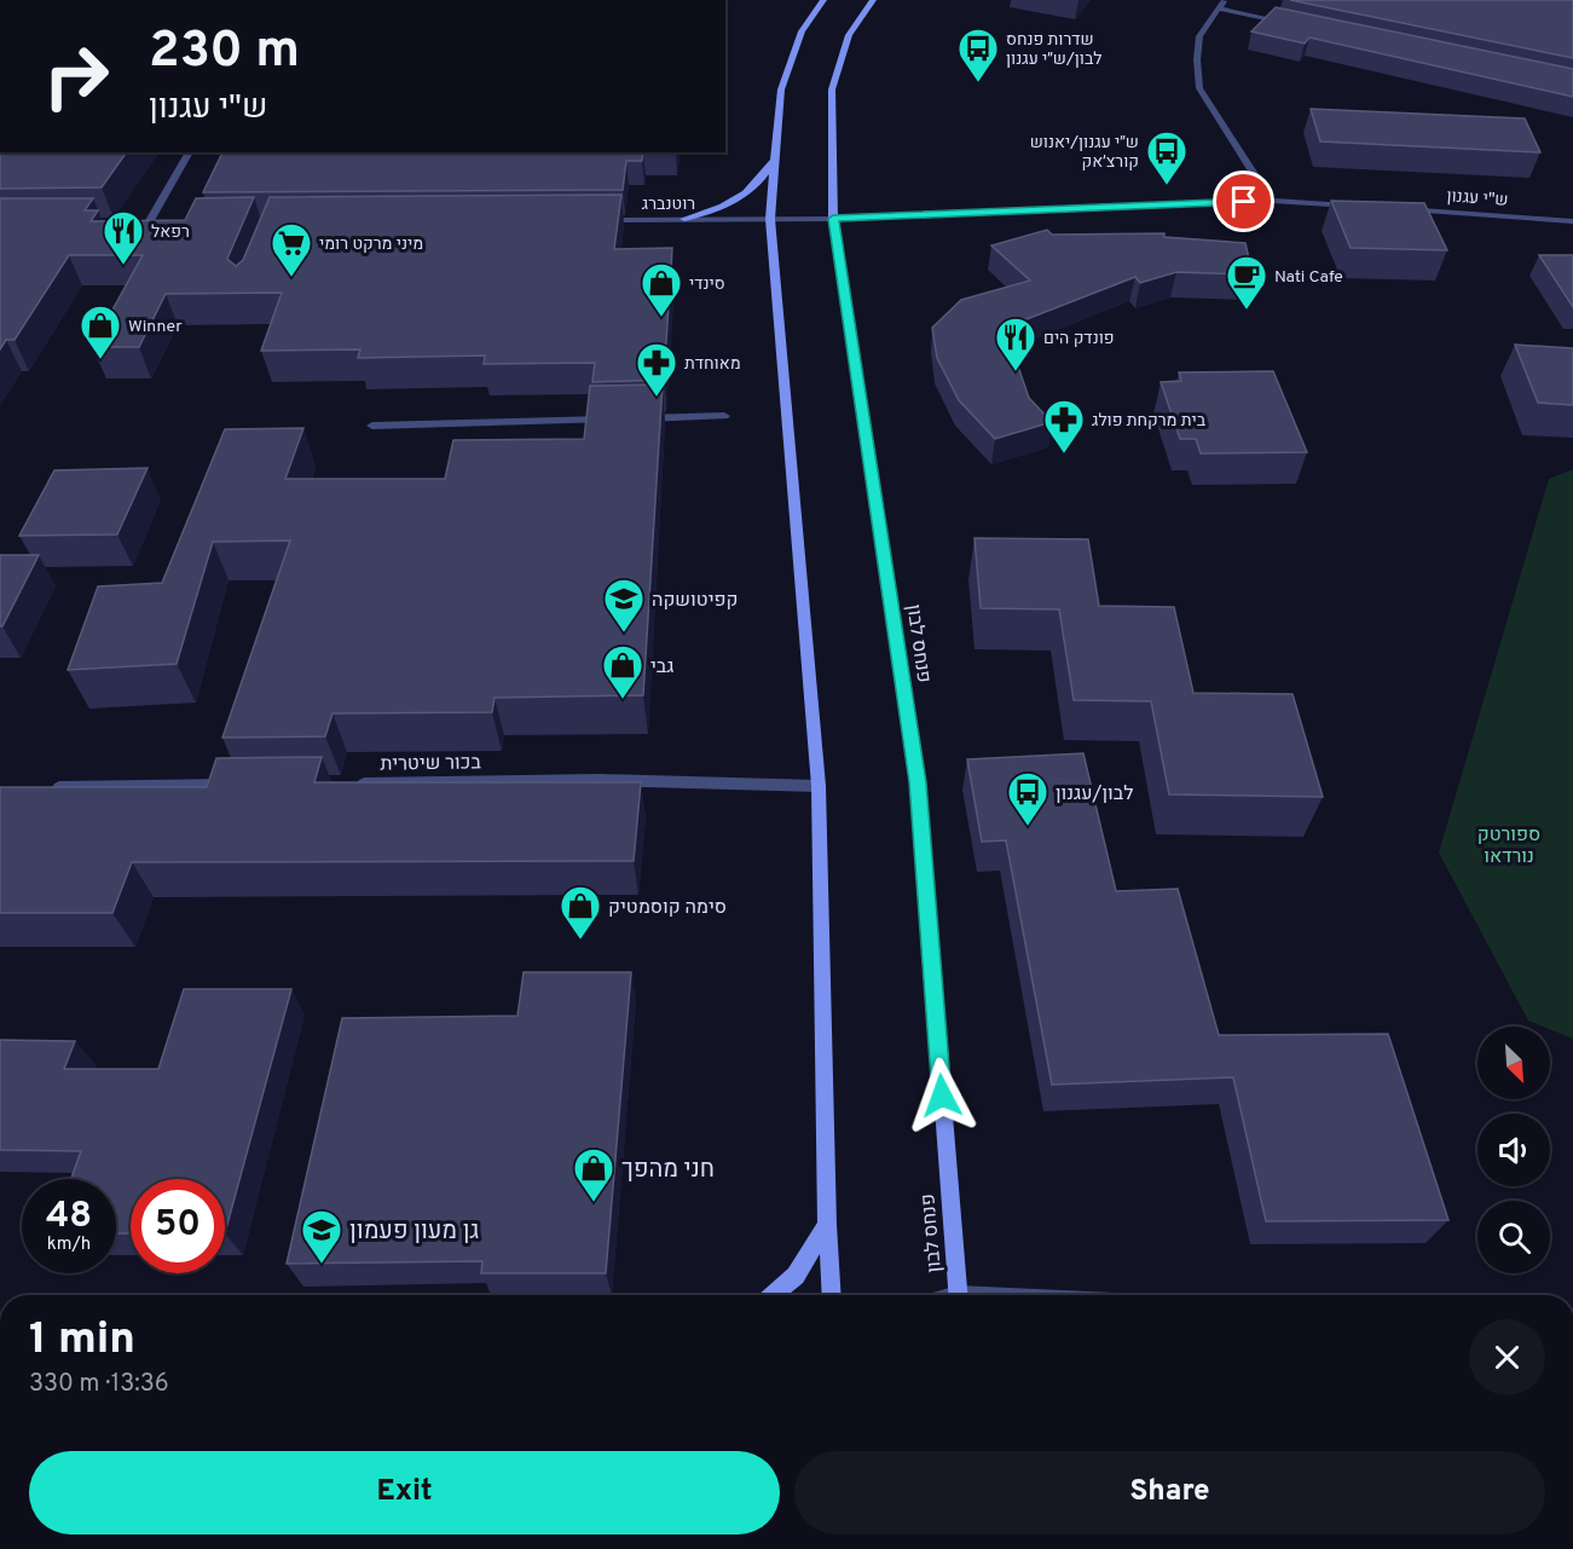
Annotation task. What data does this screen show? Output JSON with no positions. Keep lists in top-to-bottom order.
{
  "streets": {
    "main road": ["פנחס לבון"],
    "street": ["ש\"י עגנון", "רוטנברג", "בכור שיטרית"]
  },
  "parks": ["ספורטק נורדאו"],
  "places": {
    "bus stop": ["שדרות פנחס לבון/ש״י עגנון", "ש״י עגנון/יאנוש קורצ׳אק", "לבון/עגנון"],
    "restaurant": ["רפאל", "פונדק הים"],
    "supermarket": ["מיני מרקט רומי"],
    "cafe": ["Nati Cafe"],
    "shop": [
      "סינדי",
      "Winner",
      "גבי",
      "סימה קוסמטיק",
      "חני מהפך"
    ],
    "pharmacy": ["מאוחדת", "בית מרקחת פולג"],
    "school or university": ["קפיטושקה", "גן מעון פעמון"]
  },
  "north": "bottom right",
  "page": {
    "turn": ["230 m", "ש\"י עגנון"],
    "speed": "48 km/h",
    "limit": "50",
    "heading": ["1 min", "330 m · 13:36"],
    "buttons": ["Exit", "Share"]
  }
}
